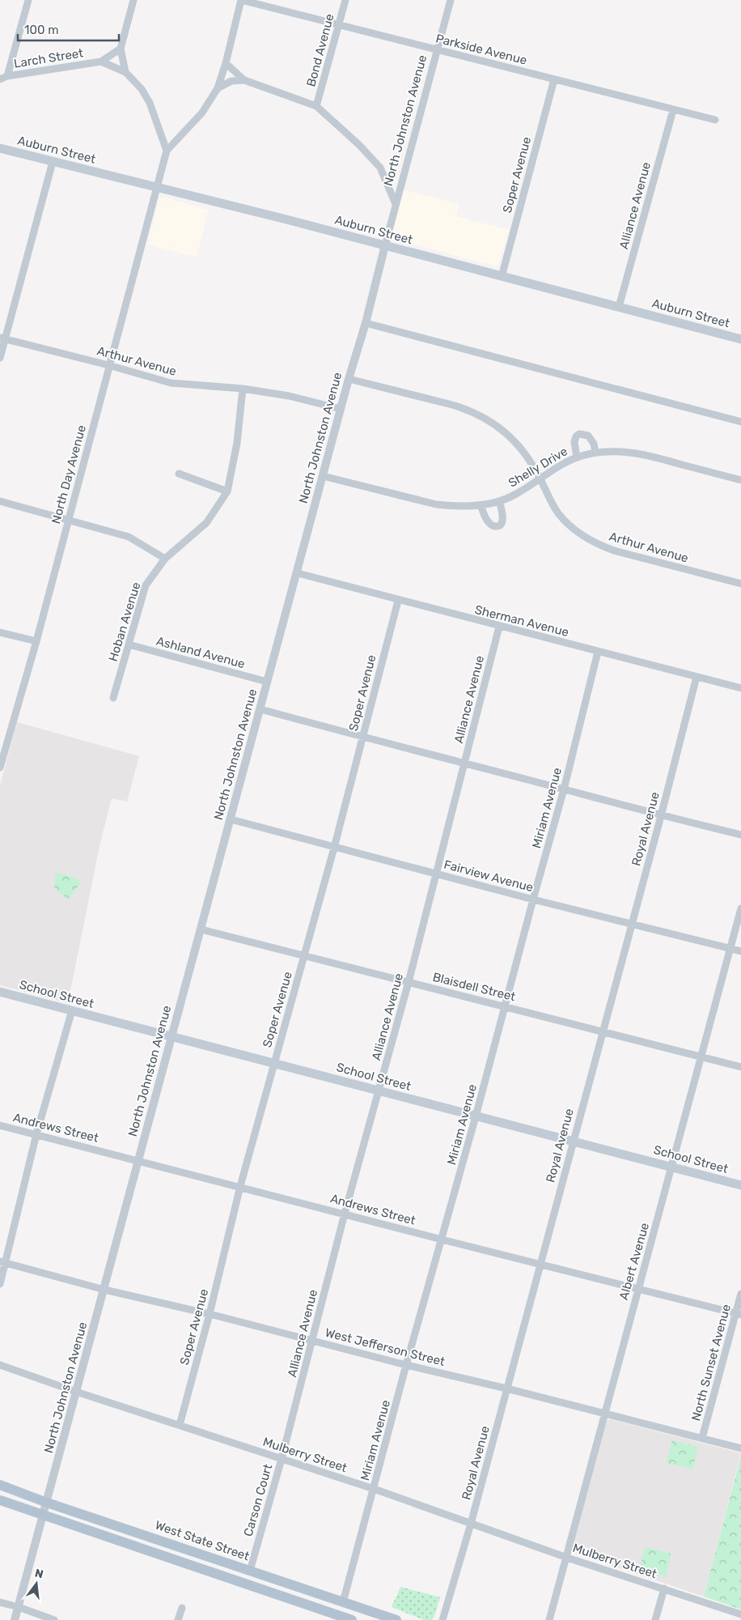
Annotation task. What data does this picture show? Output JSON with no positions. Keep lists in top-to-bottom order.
{
  "streets": {
    "main road": ["Auburn Street", "School Street", "West State Street"],
    "street": [
      "Parkside Avenue",
      "Bond Avenue",
      "Larch Street",
      "North Johnston Avenue",
      "Soper Avenue",
      "Alliance Avenue",
      "Arthur Avenue",
      "Shelly Drive",
      "North Day Avenue",
      "Sherman Avenue",
      "Hoban Avenue",
      "Ashland Avenue",
      "Miriam Avenue",
      "Royal Avenue",
      "Fairview Avenue",
      "Blaisdell Street",
      "Andrews Street",
      "Albert Avenue",
      "West Jefferson Street",
      "North Sunset Avenue",
      "Mulberry Street",
      "Carson Court"
    ]
  },
  "crossings": [
    ["Parkside Avenue", "Bond Avenue"],
    ["Parkside Avenue", "North Johnston Avenue"],
    ["Parkside Avenue", "Soper Avenue"],
    ["Parkside Avenue", "Alliance Avenue"],
    ["North Johnston Avenue", "Auburn Street"],
    ["North Johnston Avenue", "Arthur Avenue"],
    ["North Johnston Avenue", "Shelly Drive"],
    ["North Johnston Avenue", "Sherman Avenue"],
    ["North Johnston Avenue", "Ashland Avenue"],
    ["North Johnston Avenue", "Fairview Avenue"],
    ["North Johnston Avenue", "Blaisdell Street"],
    ["North Johnston Avenue", "School Street"],
    ["North Johnston Avenue", "Andrews Street"],
    ["North Johnston Avenue", "West Jefferson Street"],
    ["North Johnston Avenue", "Mulberry Street"],
    ["North Johnston Avenue", "West State Street"],
    ["Auburn Street", "Soper Avenue"],
    ["Auburn Street", "Alliance Avenue"],
    ["Auburn Street", "North Day Avenue"],
    ["Soper Avenue", "Sherman Avenue"],
    ["Soper Avenue", "Fairview Avenue"],
    ["Soper Avenue", "Blaisdell Street"],
    ["Soper Avenue", "School Street"],
    ["Soper Avenue", "Andrews Street"],
    ["Soper Avenue", "West Jefferson Street"],
    ["Soper Avenue", "Mulberry Street"],
    ["Alliance Avenue", "Sherman Avenue"],
    ["Alliance Avenue", "Fairview Avenue"],
    ["Alliance Avenue", "Blaisdell Street"],
    ["Alliance Avenue", "School Street"],
    ["Alliance Avenue", "Andrews Street"],
    ["Alliance Avenue", "West Jefferson Street"],
    ["Alliance Avenue", "Mulberry Street"],
    ["Alliance Avenue", "Carson Court"],
    ["Arthur Avenue", "Shelly Drive"],
    ["Arthur Avenue", "North Day Avenue"],
    ["Arthur Avenue", "Hoban Avenue"],
    ["Sherman Avenue", "Miriam Avenue"],
    ["Sherman Avenue", "Royal Avenue"],
    ["Hoban Avenue", "Ashland Avenue"],
    ["Miriam Avenue", "Fairview Avenue"],
    ["Miriam Avenue", "Blaisdell Street"],
    ["Miriam Avenue", "School Street"],
    ["Miriam Avenue", "Andrews Street"],
    ["Miriam Avenue", "West Jefferson Street"],
    ["Miriam Avenue", "Mulberry Street"],
    ["Miriam Avenue", "West State Street"],
    ["Royal Avenue", "Fairview Avenue"],
    ["Royal Avenue", "Blaisdell Street"],
    ["Royal Avenue", "School Street"],
    ["Royal Avenue", "Andrews Street"],
    ["Royal Avenue", "West Jefferson Street"],
    ["Royal Avenue", "Mulberry Street"],
    ["Fairview Avenue", "Albert Avenue"],
    ["Blaisdell Street", "Albert Avenue"],
    ["School Street", "Albert Avenue"],
    ["Andrews Street", "Albert Avenue"],
    ["Andrews Street", "North Sunset Avenue"],
    ["Albert Avenue", "West Jefferson Street"],
    ["Albert Avenue", "Mulberry Street"],
    ["West Jefferson Street", "North Sunset Avenue"],
    ["Mulberry Street", "Carson Court"],
    ["Carson Court", "West State Street"]
  ],
  "scale_bar": "100 m",
  "north": "top"
}
